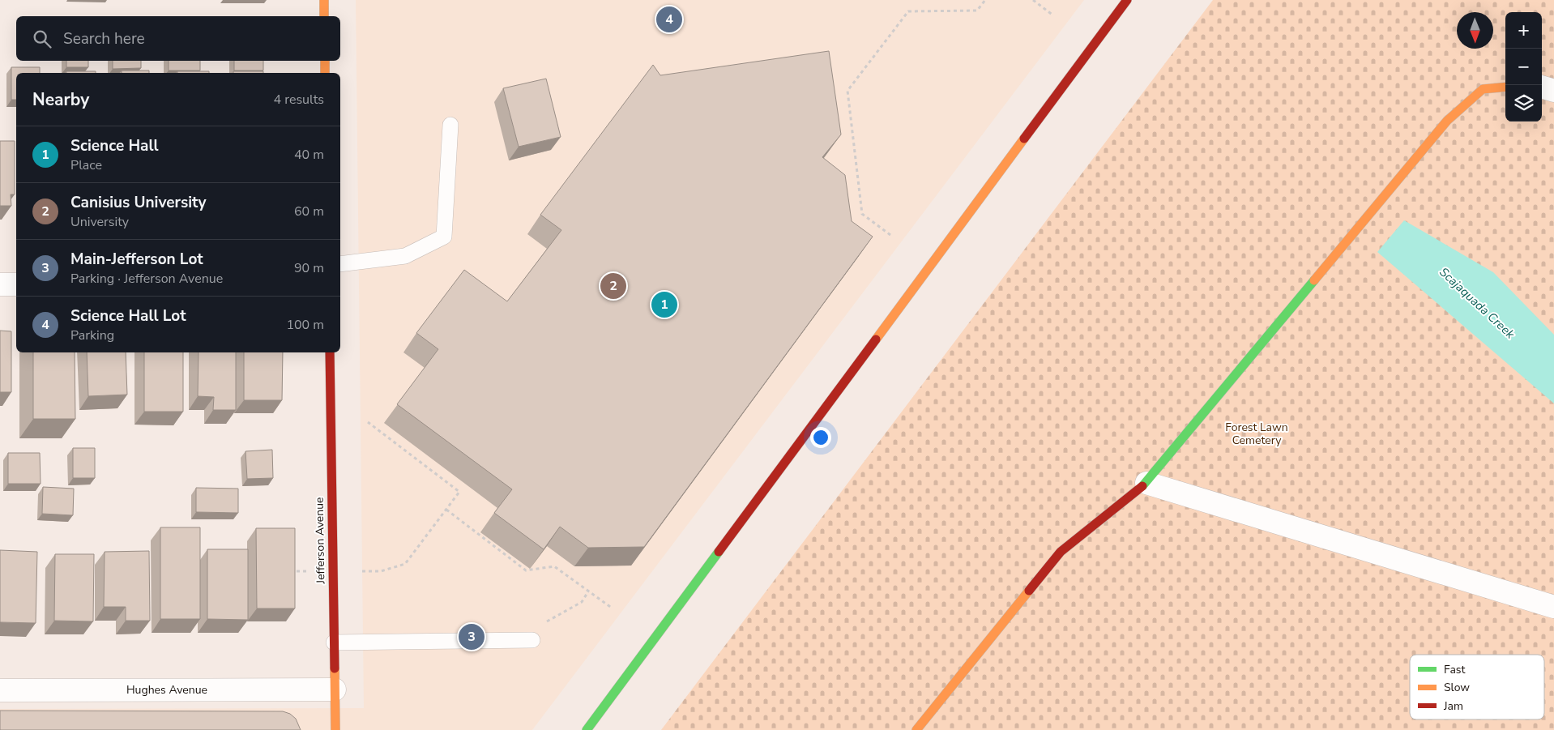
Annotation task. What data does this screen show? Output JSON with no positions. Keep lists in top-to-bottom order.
{
  "streets": {
    "street": ["Jefferson Avenue", "Hughes Avenue"]
  },
  "crossings": [
    ["Jefferson Avenue", "Hughes Avenue"]
  ],
  "water": ["Scajaquada Creek"],
  "parks": ["Forest Lawn Cemetery"],
  "legend": ["Fast", "Slow", "Jam"],
  "north": "bottom",
  "page": {
    "pins": [
      "4",
      "2",
      "1",
      "3"
    ],
    "map_buttons": ["+", "−"],
    "search": "Search here",
    "heading": ["Nearby", "4 results"],
    "list": [
      {
        "mark": "1",
        "name": "Science Hall",
        "note": "Place",
        "value": "40 m"
      },
      {
        "mark": "2",
        "name": "Canisius University",
        "note": "University",
        "value": "60 m"
      },
      {
        "mark": "3",
        "name": "Main-Jefferson Lot",
        "note": "Parking · Jefferson Avenue",
        "value": "90 m"
      },
      {
        "mark": "4",
        "name": "Science Hall Lot",
        "note": "Parking",
        "value": "100 m"
      }
    ]
  }
}
